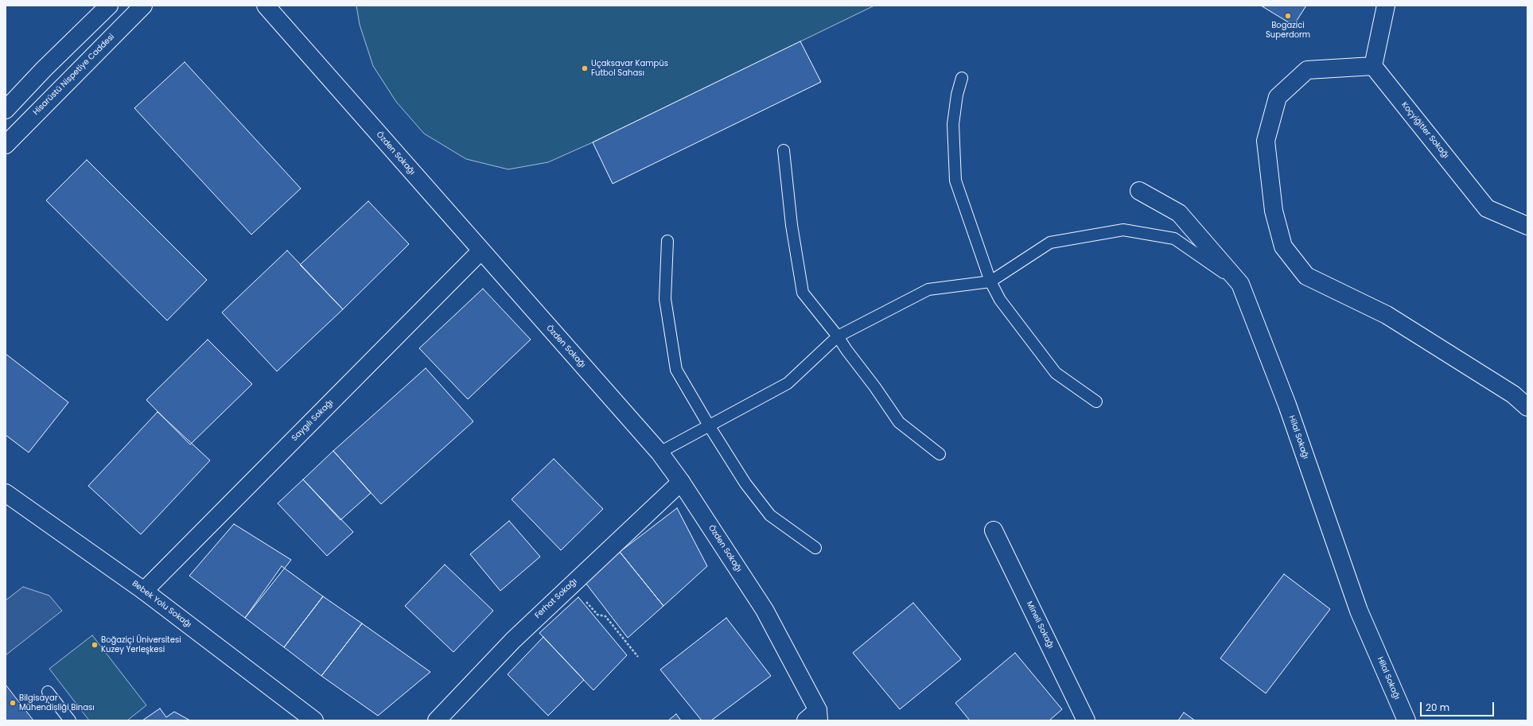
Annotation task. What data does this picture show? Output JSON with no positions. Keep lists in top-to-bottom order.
{
  "streets": {
    "street": [
      "Hisarüstü Nispetiye Caddesi",
      "Koçyiğitler Sokağı",
      "Özden Sokağı",
      "Saygılı Sokağı",
      "Hilal Sokağı",
      "Ferhat Sokağı",
      "Bebek Yolu Sokağı",
      "Mineli Sokağı"
    ]
  },
  "crossings": [
    ["Özden Sokağı", "Saygılı Sokağı"],
    ["Özden Sokağı", "Ferhat Sokağı"],
    ["Saygılı Sokağı", "Bebek Yolu Sokağı"]
  ],
  "places": [
    "Bogazici Superdorm",
    "Uçaksavar Kampüs Futbol Sahası",
    "Boğaziçi Üniversitesi Kuzey Yerleşkesi",
    "Bilgisayar Mühendisliği Binası"
  ],
  "scale_bar": "20 m"
}
